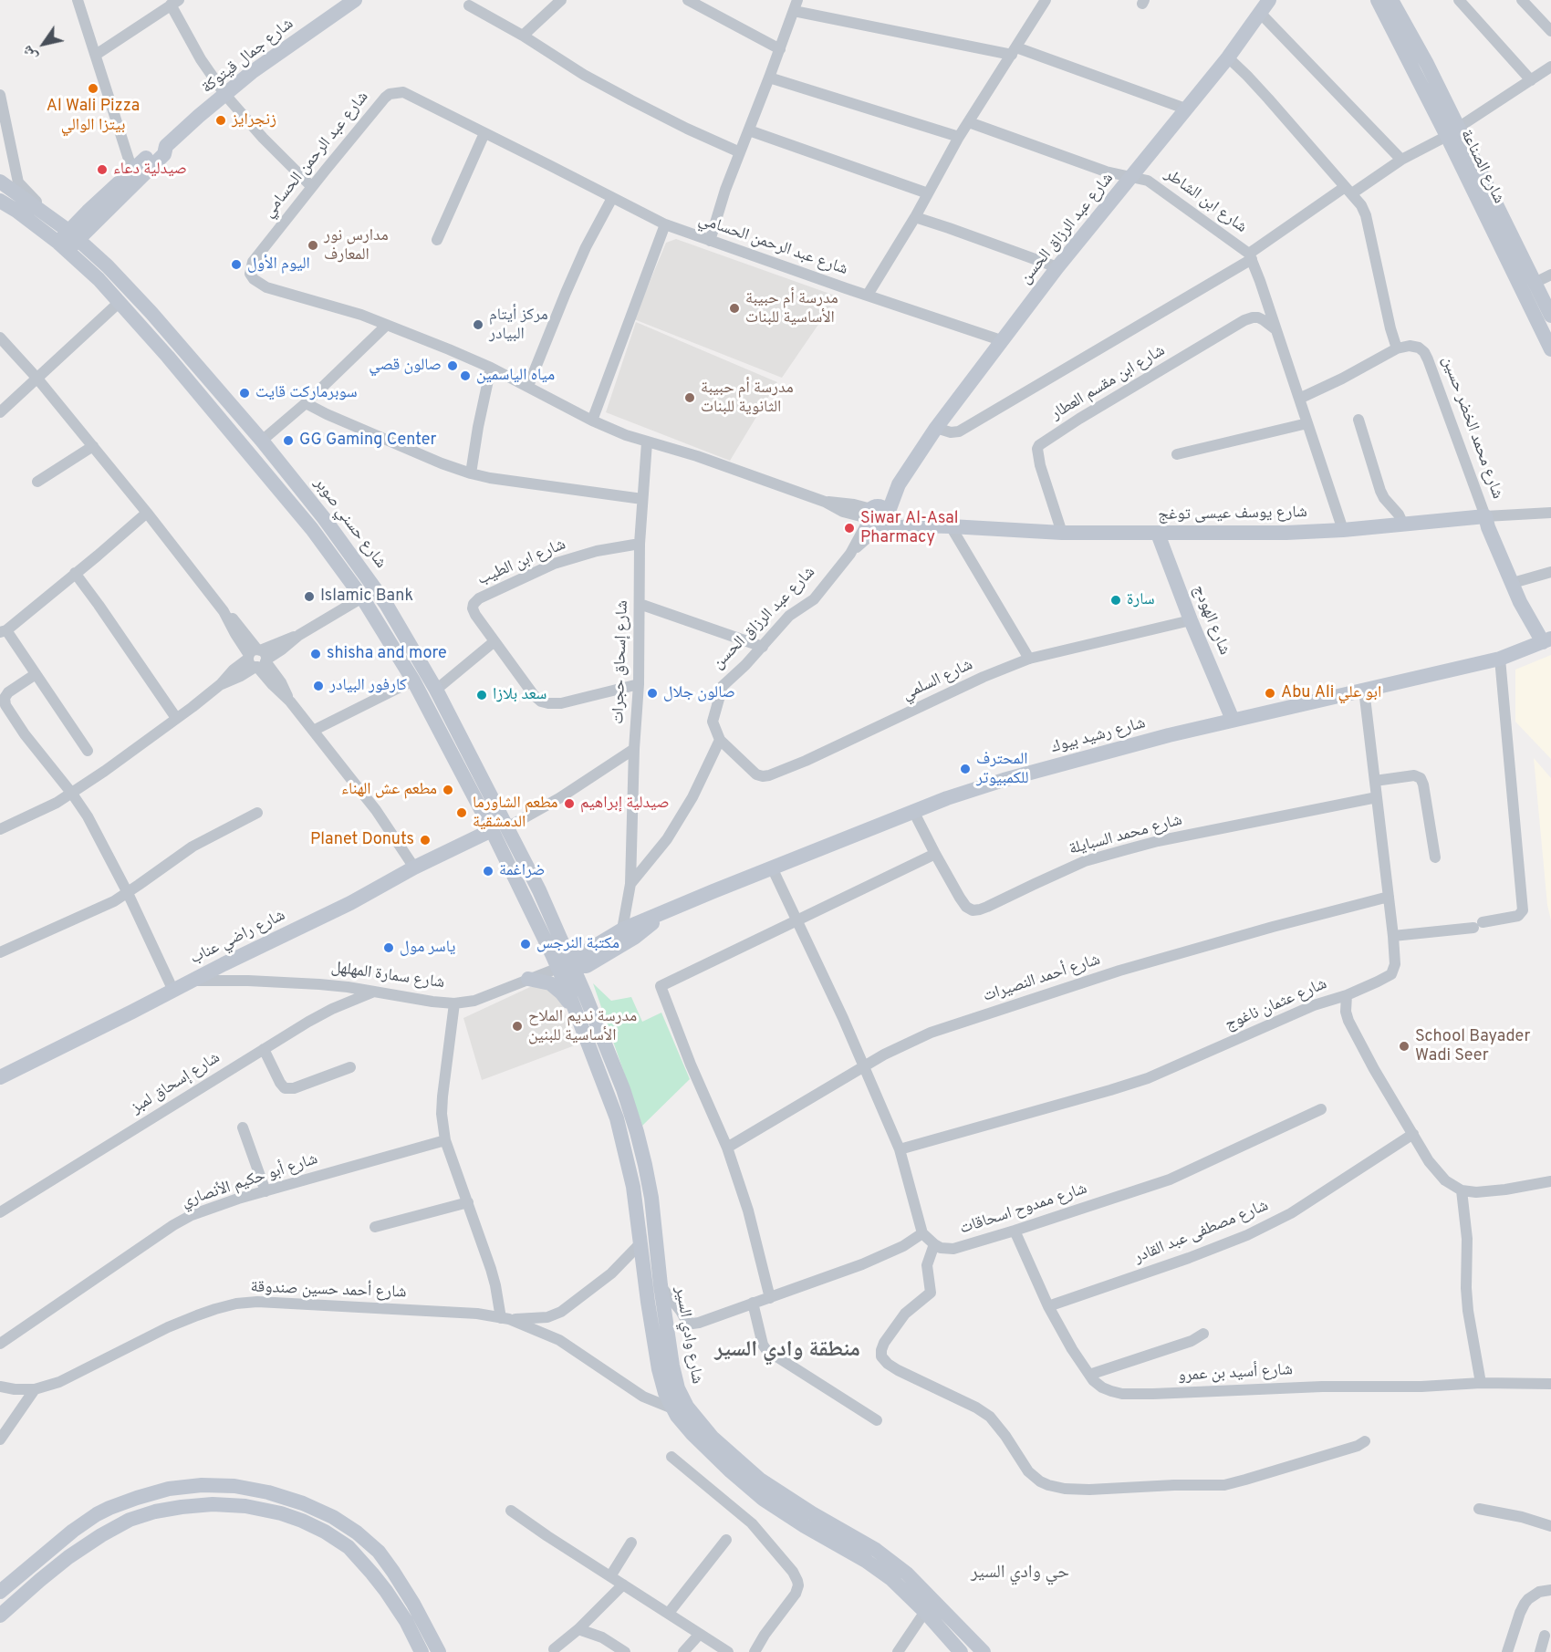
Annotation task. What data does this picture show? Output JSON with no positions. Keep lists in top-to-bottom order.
{
  "streets": {
    "main road": [
      "شارع جمال قيتوكة",
      "شارع الصناعة",
      "شارع عبد الرزاق الحسن",
      "شارع محمد الخضر حسين",
      "شارع يوسف عيسى توغج",
      "شارع حسني صوبر",
      "شارع الهودج",
      "شارع رشيد بيوك",
      "شارع راضي عناب",
      "شارع وادي السير"
    ],
    "street": [
      "شارع عبد الرحمن الحسامي",
      "شارع ابن الشاطر",
      "شارع ابن مقسم العطار",
      "شارع ابن الطيب",
      "شارع إسحاق حجرات",
      "شارع السلمي",
      "شارع محمد السبايلة",
      "شارع سمارة المهلهل",
      "شارع أحمد النصيرات",
      "شارع عثمان ناغوج",
      "شارع إسحاق لمبز",
      "شارع أبو حكيم الأنصاري",
      "شارع ممدوح اسحاقات",
      "شارع مصطفى عبد القادر",
      "شارع أحمد حسين صندوقة",
      "شارع أسيد بن عمرو"
    ]
  },
  "crossings": [
    ["شارع جمال قيتوكة", "شارع حسني صوبر"],
    ["شارع عبد الرحمن الحسامي", "شارع عبد الرزاق الحسن"],
    ["شارع عبد الرحمن الحسامي", "شارع يوسف عيسى توغج"],
    ["شارع عبد الرحمن الحسامي", "شارع إسحاق حجرات"],
    ["شارع الصناعة", "شارع ابن الشاطر"],
    ["شارع ابن الشاطر", "شارع عبد الرزاق الحسن"],
    ["شارع عبد الرزاق الحسن", "شارع يوسف عيسى توغج"],
    ["شارع عبد الرزاق الحسن", "شارع السلمي"],
    ["شارع ابن مقسم العطار", "شارع يوسف عيسى توغج"],
    ["شارع محمد الخضر حسين", "شارع يوسف عيسى توغج"],
    ["شارع محمد الخضر حسين", "شارع رشيد بيوك"],
    ["شارع يوسف عيسى توغج", "شارع الهودج"],
    ["شارع حسني صوبر", "شارع رشيد بيوك"],
    ["شارع حسني صوبر", "شارع راضي عناب"],
    ["شارع حسني صوبر", "شارع سمارة المهلهل"],
    ["شارع حسني صوبر", "شارع وادي السير"],
    ["شارع ابن الطيب", "شارع إسحاق حجرات"],
    ["شارع الهودج", "شارع السلمي"],
    ["شارع الهودج", "شارع رشيد بيوك"],
    ["شارع إسحاق حجرات", "شارع رشيد بيوك"],
    ["شارع رشيد بيوك", "شارع محمد السبايلة"],
    ["شارع رشيد بيوك", "شارع سمارة المهلهل"],
    ["شارع رشيد بيوك", "شارع عثمان ناغوج"],
    ["شارع رشيد بيوك", "شارع وادي السير"],
    ["شارع محمد السبايلة", "شارع عثمان ناغوج"],
    ["شارع راضي عناب", "شارع سمارة المهلهل"],
    ["شارع سمارة المهلهل", "شارع إسحاق لمبز"],
    ["شارع سمارة المهلهل", "شارع وادي السير"],
    ["شارع أحمد النصيرات", "شارع عثمان ناغوج"],
    ["شارع ممدوح اسحاقات", "شارع أسيد بن عمرو"],
    ["شارع مصطفى عبد القادر", "شارع أسيد بن عمرو"],
    ["شارع أحمد حسين صندوقة", "شارع وادي السير"]
  ],
  "districts": ["منطقة وادي السير", "حي وادي السير"],
  "places": [
    "Al Wali Pizza بيتزا الوالي",
    "زنجرايز",
    "صيدلية دعاء",
    "مدارس نور المعارف",
    "اليوم الأول",
    "مدرسة أم حبيبة الأساسية للبنات",
    "مركز أيتام البيادر",
    "صالون قصي",
    "مياه الياسمين",
    "سوبرماركت قايت",
    "مدرسة أم حبيبة الثانوية للبنات",
    "GG Gaming Center",
    "Siwar Al-Asal Pharmacy",
    "Islamic Bank",
    "سارة",
    "shisha and more",
    "كارفور البيادر",
    "صالون جلال",
    "Abu Ali ابو علي",
    "سعد بلازا",
    "المحترف للكمبيوتر",
    "مطعم عش الهناء",
    "صيدلية إبراهيم",
    "مطعم الشاورما الدمشقية",
    "Planet Donuts",
    "ضراغمة",
    "مكتبة النرجس",
    "ياسر مول",
    "مدرسة نديم الملاح الأساسية للبنين",
    "School Bayader Wadi Seer"
  ],
  "north": "bottom left"
}
